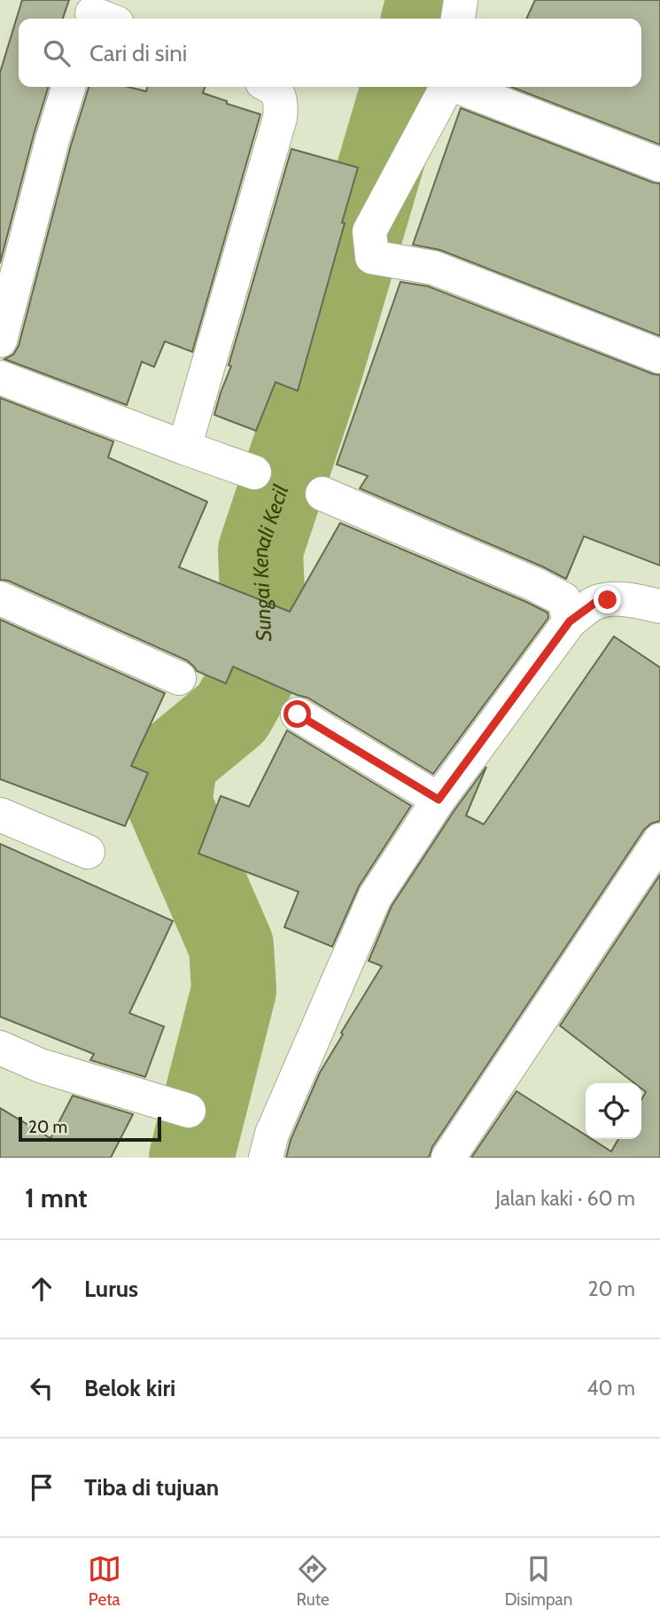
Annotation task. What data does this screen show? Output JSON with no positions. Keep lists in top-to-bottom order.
{
  "water": ["Sungai Kenali Kecil"],
  "scale_bar": "20 m",
  "page": {
    "search": "Cari di sini",
    "scale": "20 m",
    "heading": ["1 mnt", "Jalan kaki · 60 m"],
    "list": [
      ["Lurus", "20 m"],
      ["Belok kiri", "40 m"],
      "Tiba di tujuan"
    ],
    "nav": ["Peta", "Rute", "Disimpan"]
  }
}
